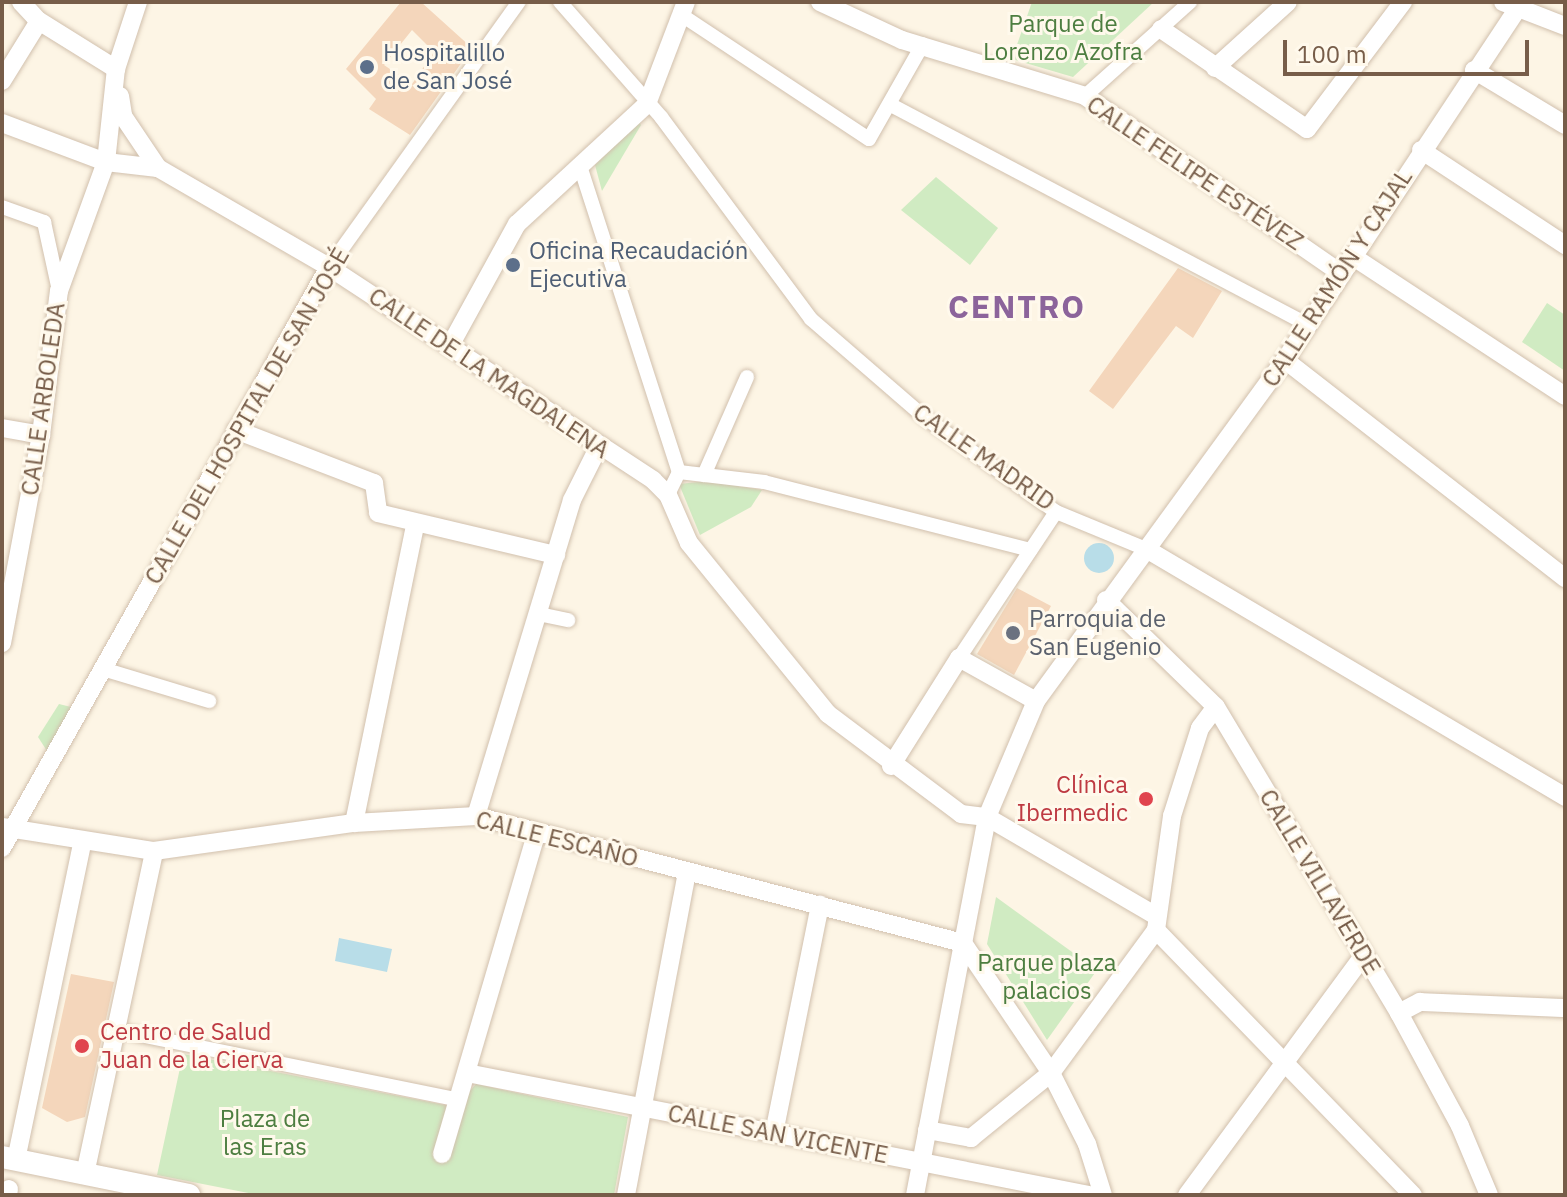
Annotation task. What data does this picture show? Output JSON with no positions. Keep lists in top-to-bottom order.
{
  "streets": {
    "street": [
      "CALLE FELIPE ESTÉVEZ",
      "CALLE RAMÓN Y CAJAL",
      "CALLE DE LA MAGDALENA",
      "CALLE ARBOLEDA",
      "CALLE DEL HOSPITAL DE SAN JOSÉ",
      "CALLE MADRID",
      "CALLE ESCAÑO",
      "CALLE VILLAVERDE",
      "CALLE SAN VICENTE"
    ]
  },
  "crossings": [
    ["CALLE FELIPE ESTÉVEZ", "CALLE RAMÓN Y CAJAL"],
    ["CALLE RAMÓN Y CAJAL", "CALLE MADRID"],
    ["CALLE RAMÓN Y CAJAL", "CALLE ESCAÑO"],
    ["CALLE RAMÓN Y CAJAL", "CALLE VILLAVERDE"],
    ["CALLE RAMÓN Y CAJAL", "CALLE SAN VICENTE"],
    ["CALLE DE LA MAGDALENA", "CALLE ARBOLEDA"],
    ["CALLE DE LA MAGDALENA", "CALLE DEL HOSPITAL DE SAN JOSÉ"],
    ["CALLE DEL HOSPITAL DE SAN JOSÉ", "CALLE ESCAÑO"]
  ],
  "districts": ["CENTRO"],
  "parks": ["Parque de Lorenzo Azofra", "Parque plaza palacios", "Plaza de las Eras"],
  "places": [
    "Hospitalillo de San José",
    "Oficina Recaudación Ejecutiva",
    "Parroquia de San Eugenio",
    "Clínica Ibermedic",
    "Centro de Salud Juan de la Cierva"
  ],
  "scale_bar": "100 m"
}
